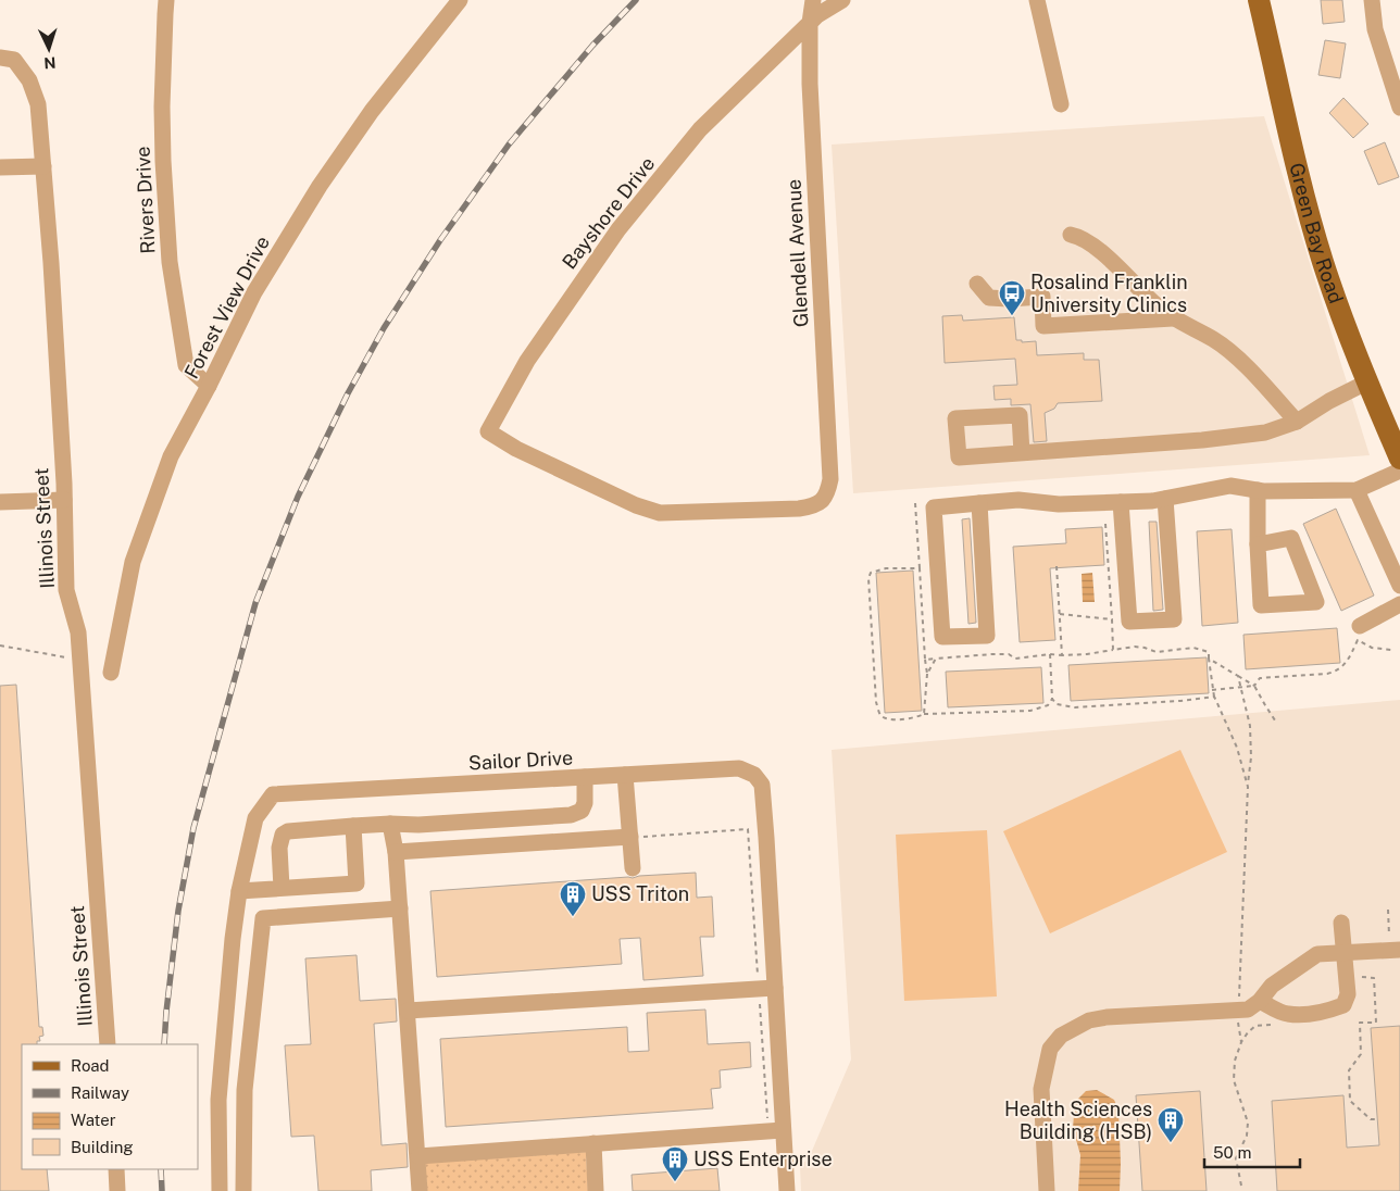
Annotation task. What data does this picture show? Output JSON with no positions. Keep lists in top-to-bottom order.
{
  "streets": {
    "main road": ["Green Bay Road"],
    "street": [
      "Rivers Drive",
      "Bayshore Drive",
      "Glendell Avenue",
      "Forest View Drive",
      "Illinois Street",
      "Sailor Drive"
    ]
  },
  "crossings": [
    ["Rivers Drive", "Forest View Drive"],
    ["Bayshore Drive", "Glendell Avenue"]
  ],
  "places": {
    "bus stop": ["Rosalind Franklin University Clinics"],
    "building": ["USS Triton", "Health Sciences Building (HSB)", "USS Enterprise"]
  },
  "legend": [
    "Road",
    "Railway",
    "Water",
    "Building"
  ],
  "scale_bar": "50 m",
  "north": "bottom"
}
